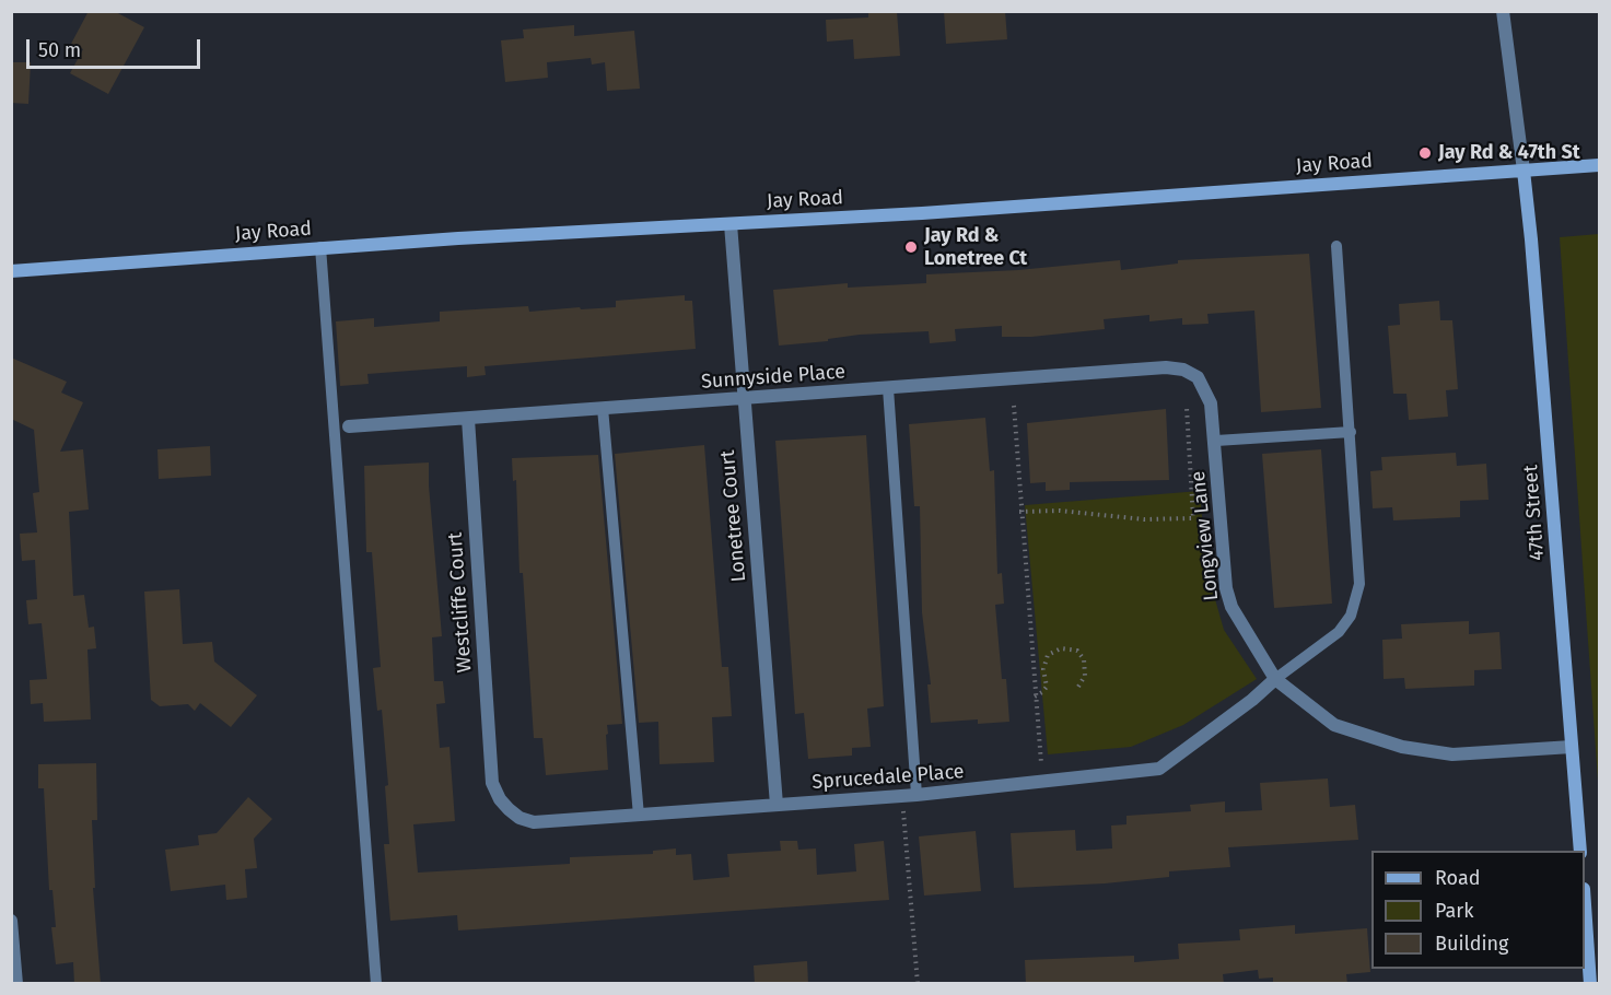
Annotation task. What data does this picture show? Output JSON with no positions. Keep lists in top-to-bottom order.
{
  "streets": {
    "street": [
      "Jay Road",
      "Sunnyside Place",
      "47th Street",
      "Lonetree Court",
      "Longview Lane",
      "Westcliffe Court",
      "Sprucedale Place"
    ]
  },
  "crossings": [
    ["Jay Road", "47th Street"],
    ["Jay Road", "Lonetree Court"],
    ["Sunnyside Place", "Lonetree Court"],
    ["Sunnyside Place", "Longview Lane"],
    ["Sunnyside Place", "Westcliffe Court"],
    ["47th Street", "Longview Lane"],
    ["Lonetree Court", "Sprucedale Place"],
    ["Longview Lane", "Sprucedale Place"],
    ["Westcliffe Court", "Sprucedale Place"]
  ],
  "places": ["Jay Rd & 47th St", "Jay Rd & Lonetree Ct"],
  "legend": ["Road", "Park", "Building"],
  "scale_bar": "50 m"
}
